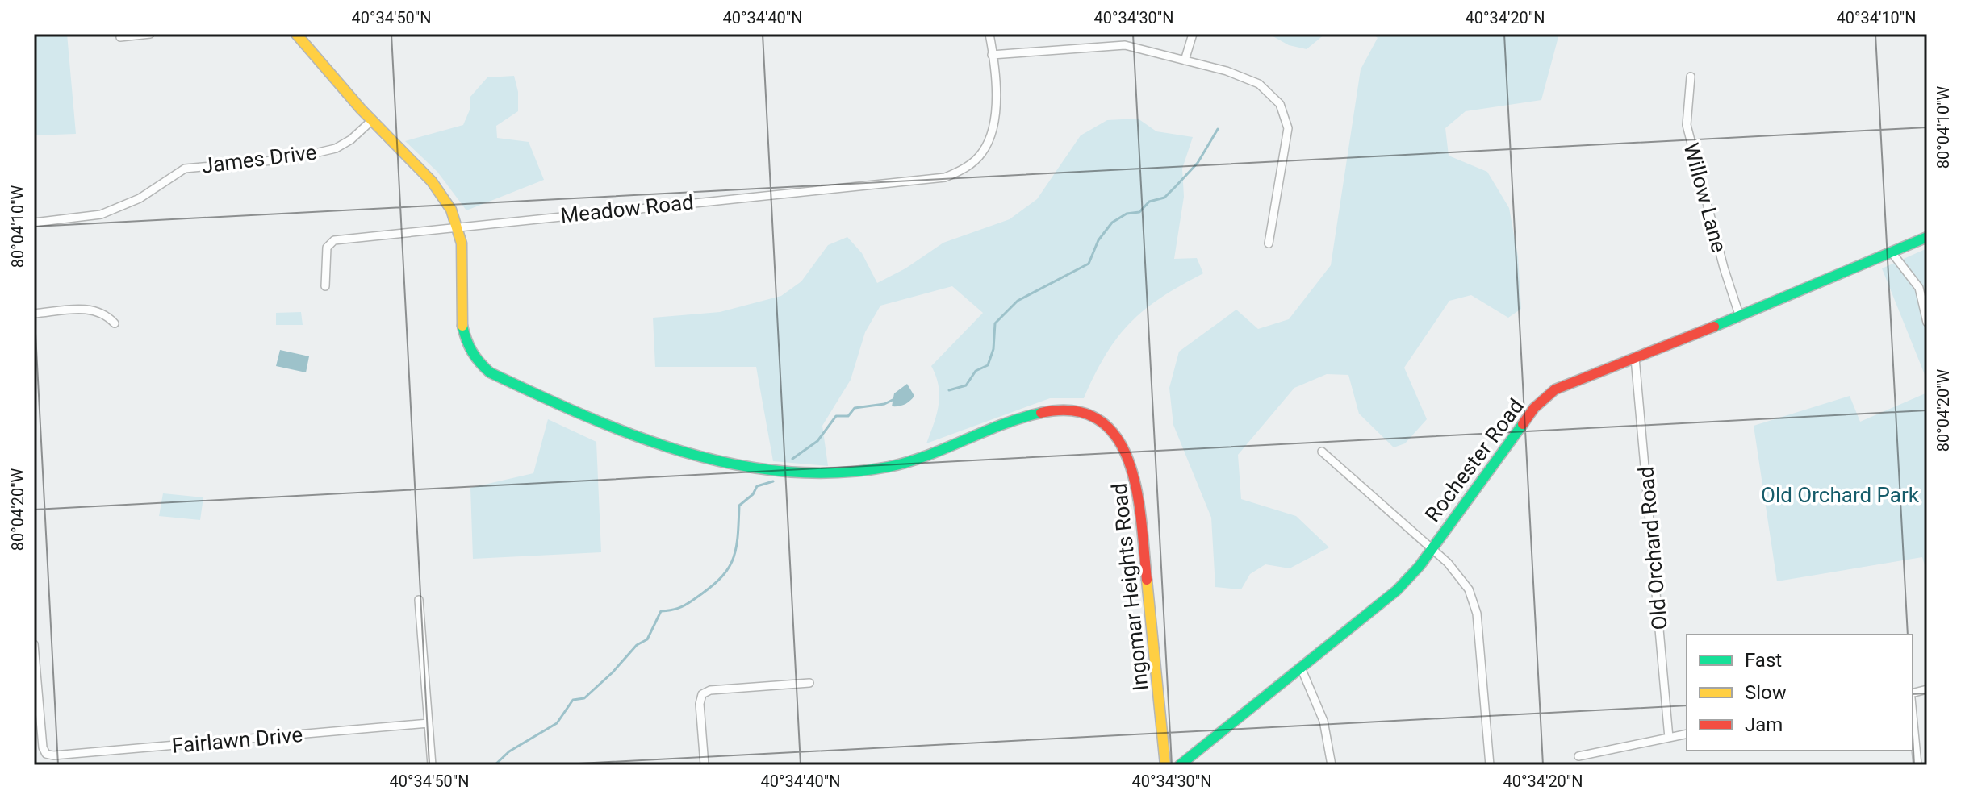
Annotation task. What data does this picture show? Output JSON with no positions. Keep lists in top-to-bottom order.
{
  "streets": {
    "main road": ["Rochester Road", "Ingomar Heights Road"],
    "street": [
      "James Drive",
      "Willow Lane",
      "Meadow Road",
      "Old Orchard Road",
      "Fairlawn Drive"
    ]
  },
  "crossings": [
    ["James Drive", "Ingomar Heights Road"],
    ["Willow Lane", "Rochester Road"],
    ["Meadow Road", "Ingomar Heights Road"],
    ["Rochester Road", "Old Orchard Road"]
  ],
  "parks": ["Old Orchard Park"],
  "legend": ["Fast", "Slow", "Jam"],
  "coordinates": [
    "40°34'50\"N",
    "40°34'40\"N",
    "40°34'30\"N",
    "40°34'20\"N",
    "40°34'10\"N",
    "80°04'10\"W",
    "80°04'20\"W"
  ]
}
